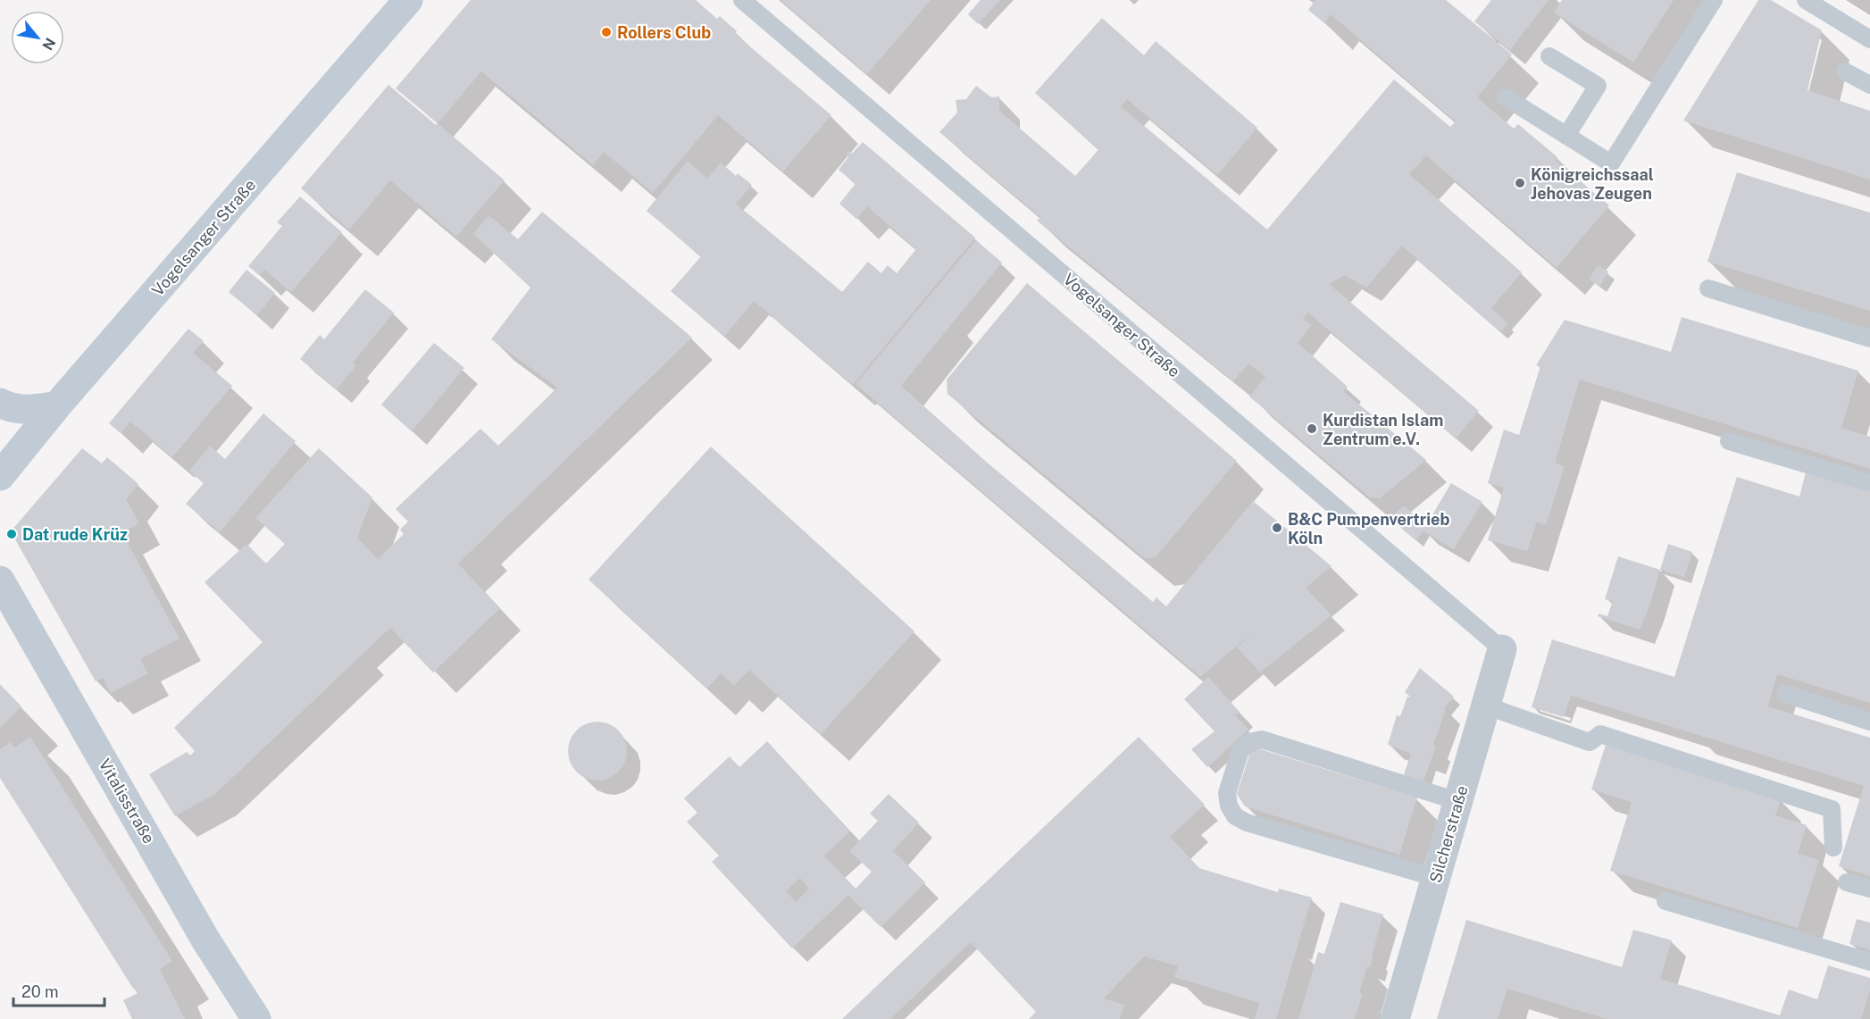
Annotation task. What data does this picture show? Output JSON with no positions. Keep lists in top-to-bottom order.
{
  "streets": {
    "street": ["Vogelsanger Straße", "Vitalisstraße", "Silcherstraße"]
  },
  "crossings": [
    ["Vogelsanger Straße", "Silcherstraße"]
  ],
  "places": [
    "Rollers Club",
    "Königreichssaal Jehovas Zeugen",
    "Kurdistan Islam Zentrum e.V.",
    "B&C Pumpenvertrieb Köln",
    "Dat rude Krüz"
  ],
  "scale_bar": "20 m",
  "north": "bottom right"
}
